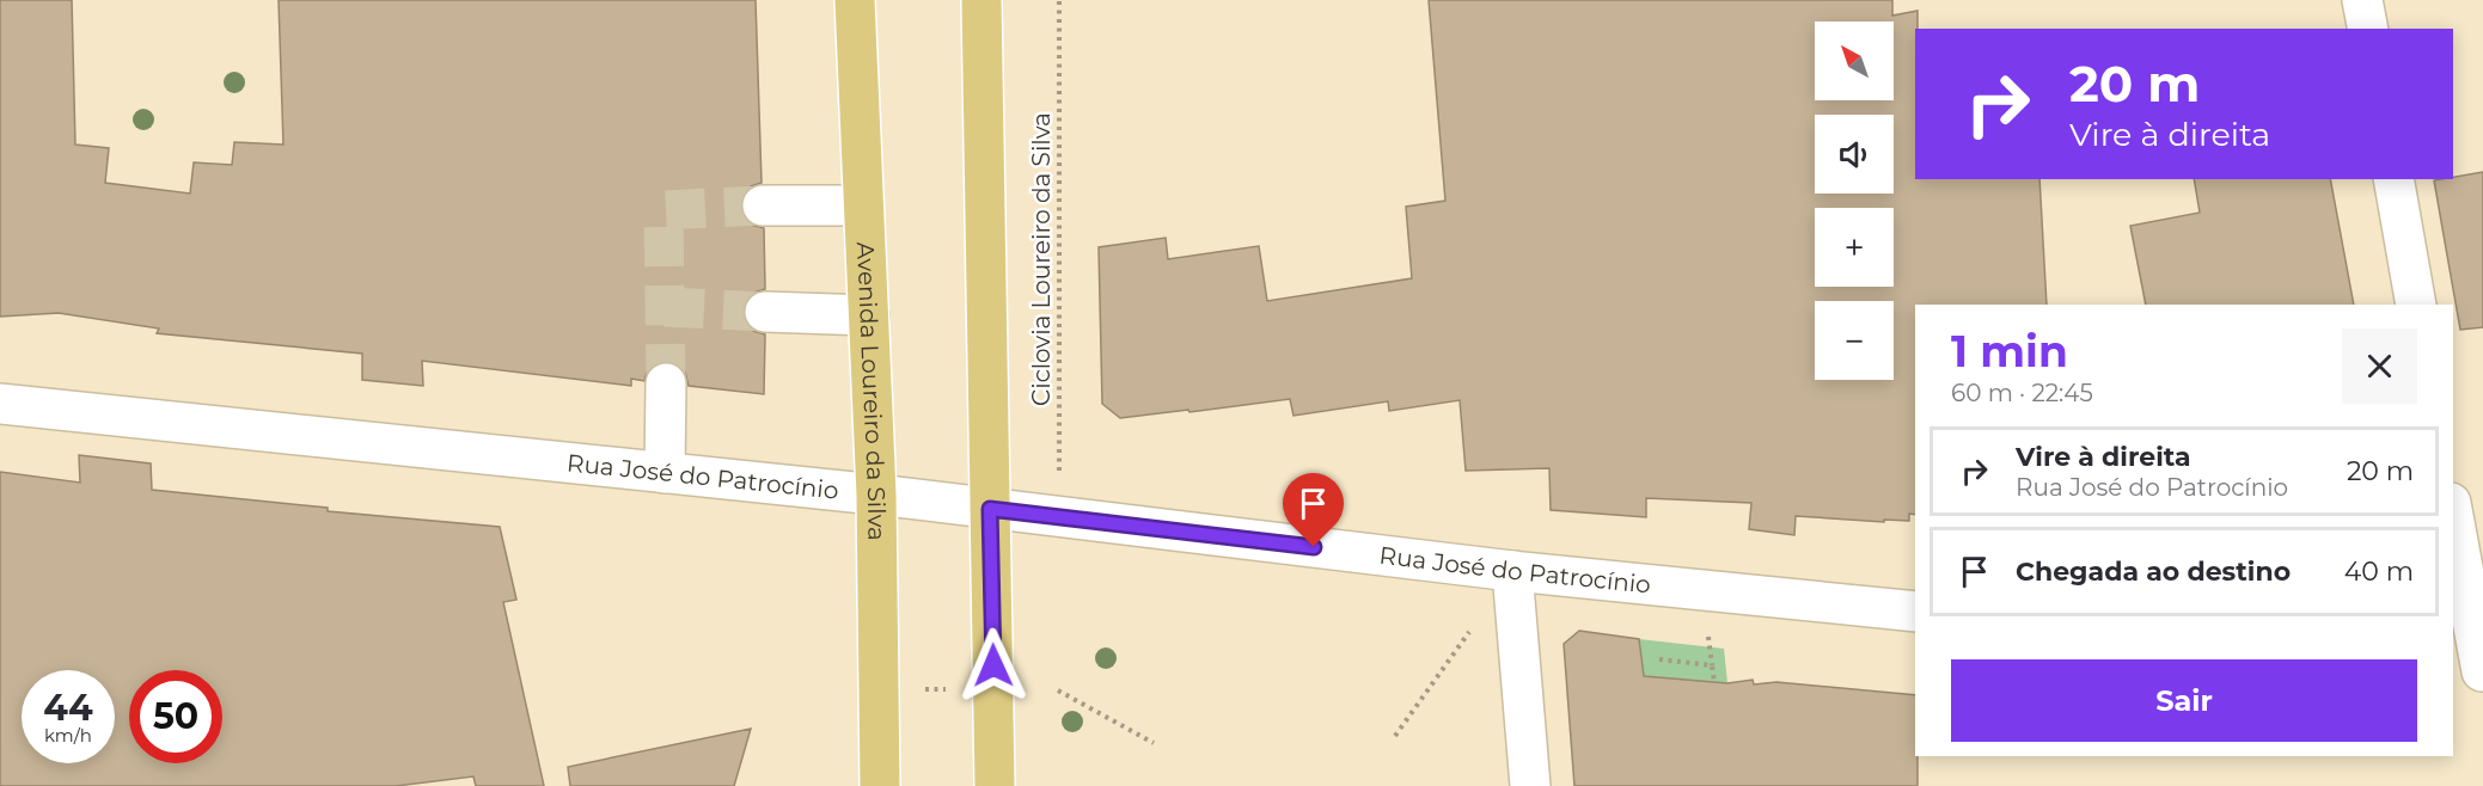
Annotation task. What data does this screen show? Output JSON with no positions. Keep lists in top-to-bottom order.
{
  "streets": {
    "main road": ["Avenida Loureiro da Silva"],
    "street": ["Rua José do Patrocínio"],
    "path": ["Ciclovia Loureiro da Silva"]
  },
  "crossings": [
    ["Ciclovia Loureiro da Silva", "Rua José do Patrocínio"],
    ["Avenida Loureiro da Silva", "Rua José do Patrocínio"]
  ],
  "north": "top left",
  "page": {
    "map_buttons": ["+", "−"],
    "turn": ["20 m", "Vire à direita"],
    "heading": ["1 min", "60 m · 22:45"],
    "list": [
      {
        "name": "Vire à direita",
        "note": "Rua José do Patrocínio",
        "value": "20 m"
      },
      {
        "name": "Chegada ao destino",
        "value": "40 m"
      }
    ],
    "buttons": "Sair",
    "speed": "44 km/h",
    "limit": "50"
  }
}
